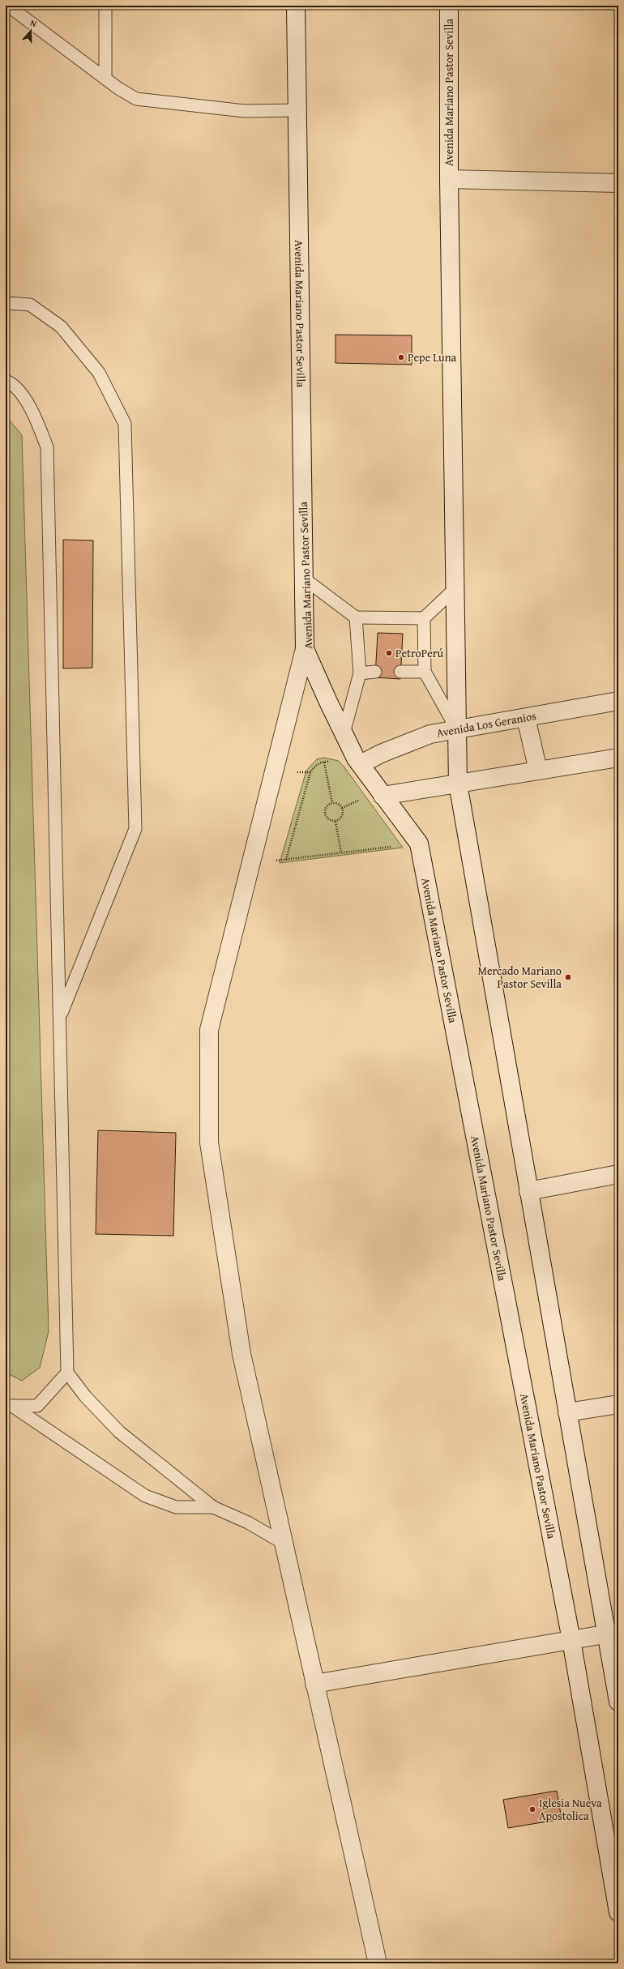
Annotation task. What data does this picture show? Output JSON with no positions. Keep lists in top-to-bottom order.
{
  "streets": {
    "main road": ["Avenida Mariano Pastor Sevilla", "Avenida Los Geranios"]
  },
  "crossings": [
    ["Avenida Mariano Pastor Sevilla", "Avenida Los Geranios"]
  ],
  "places": [
    "Pepe Luna",
    "PetroPerú",
    "Mercado Mariano Pastor Sevilla",
    "Iglesia Nueva Apostolica"
  ],
  "north": "top"
}
